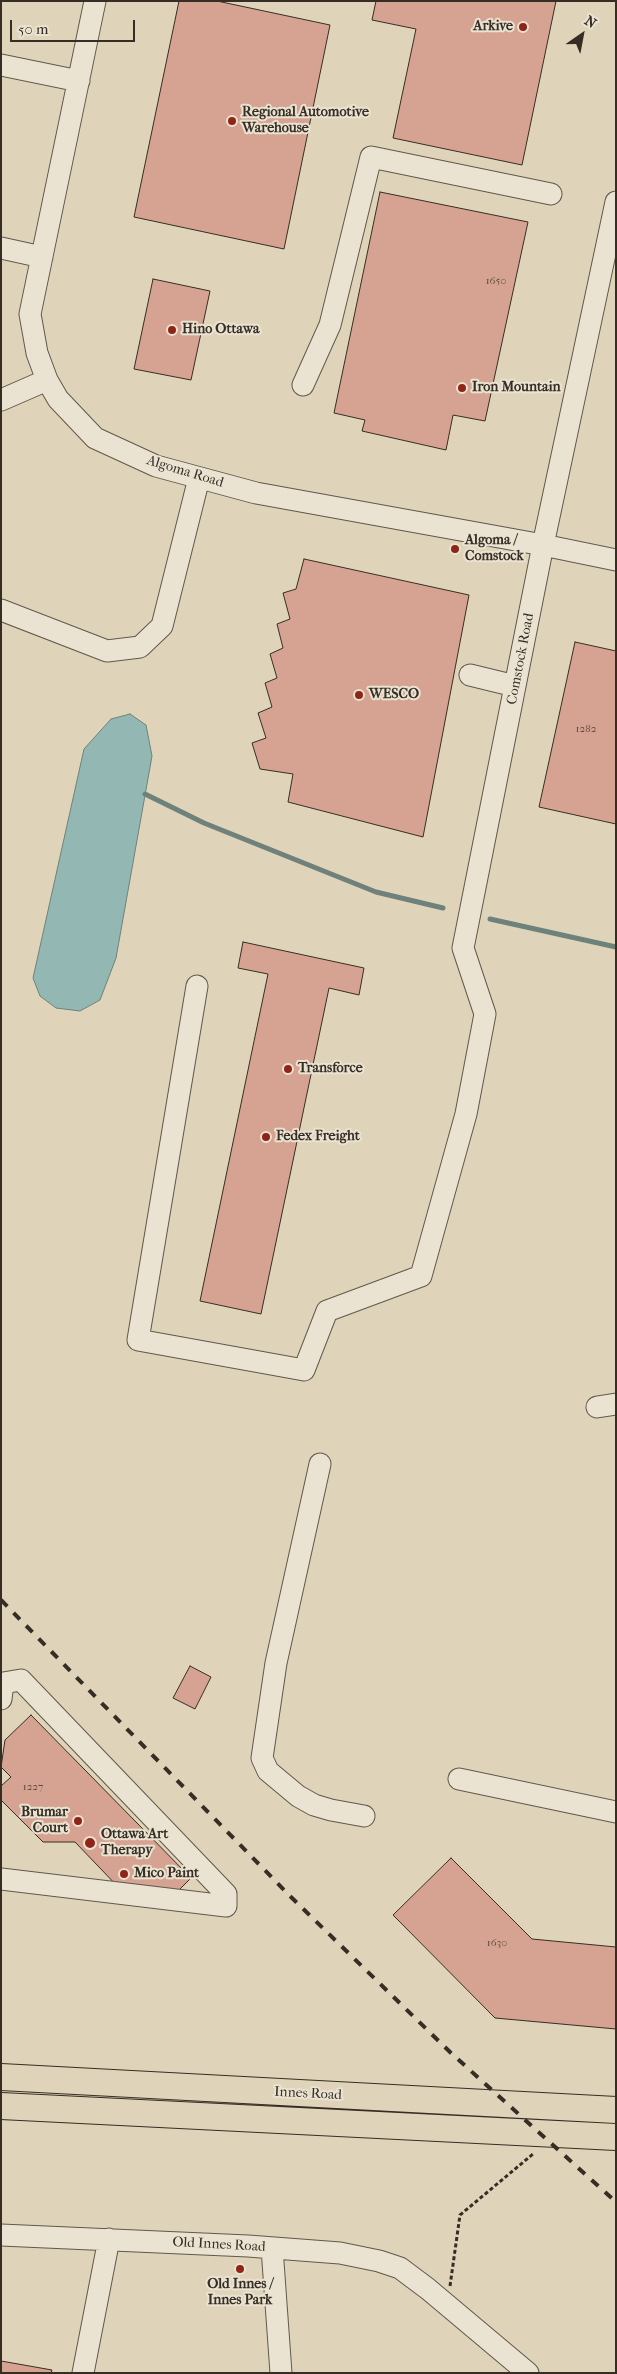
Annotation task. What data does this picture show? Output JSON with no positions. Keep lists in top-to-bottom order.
{
  "streets": {
    "main road": ["Innes Road"],
    "street": ["Algoma Road", "Comstock Road", "Old Innes Road"]
  },
  "crossings": [
    ["Algoma Road", "Comstock Road"]
  ],
  "places": [
    "Arkive",
    "Regional Automotive Warehouse",
    "Hino Ottawa",
    "Iron Mountain",
    "Algoma / Comstock",
    "WESCO",
    "Transforce",
    "Fedex Freight",
    "Brumar Court",
    "Ottawa Art Therapy",
    "Mico Paint",
    "Old Innes / Innes Park"
  ],
  "house_numbers": [
    "1650",
    "1282",
    "1227",
    "1630"
  ],
  "scale_bar": "50 m",
  "north": "top right"
}
